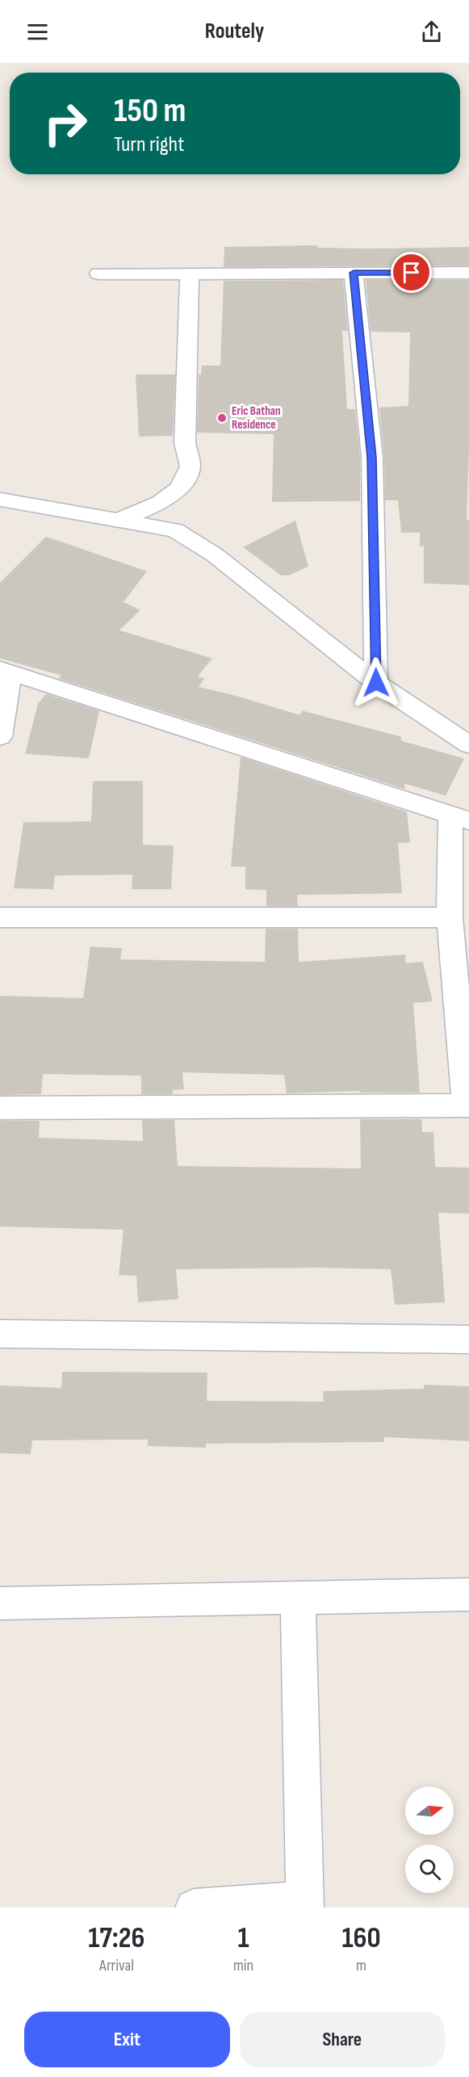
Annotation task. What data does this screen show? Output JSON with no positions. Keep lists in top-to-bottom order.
{
  "places": ["Eric Bathan Residence"],
  "north": "right",
  "page": {
    "header": "Routely",
    "turn": ["150 m", "Turn right"],
    "eta": [
      "17:26",
      "Arrival",
      "1",
      "min",
      "160",
      "m"
    ],
    "buttons": ["Exit", "Share"]
  }
}
